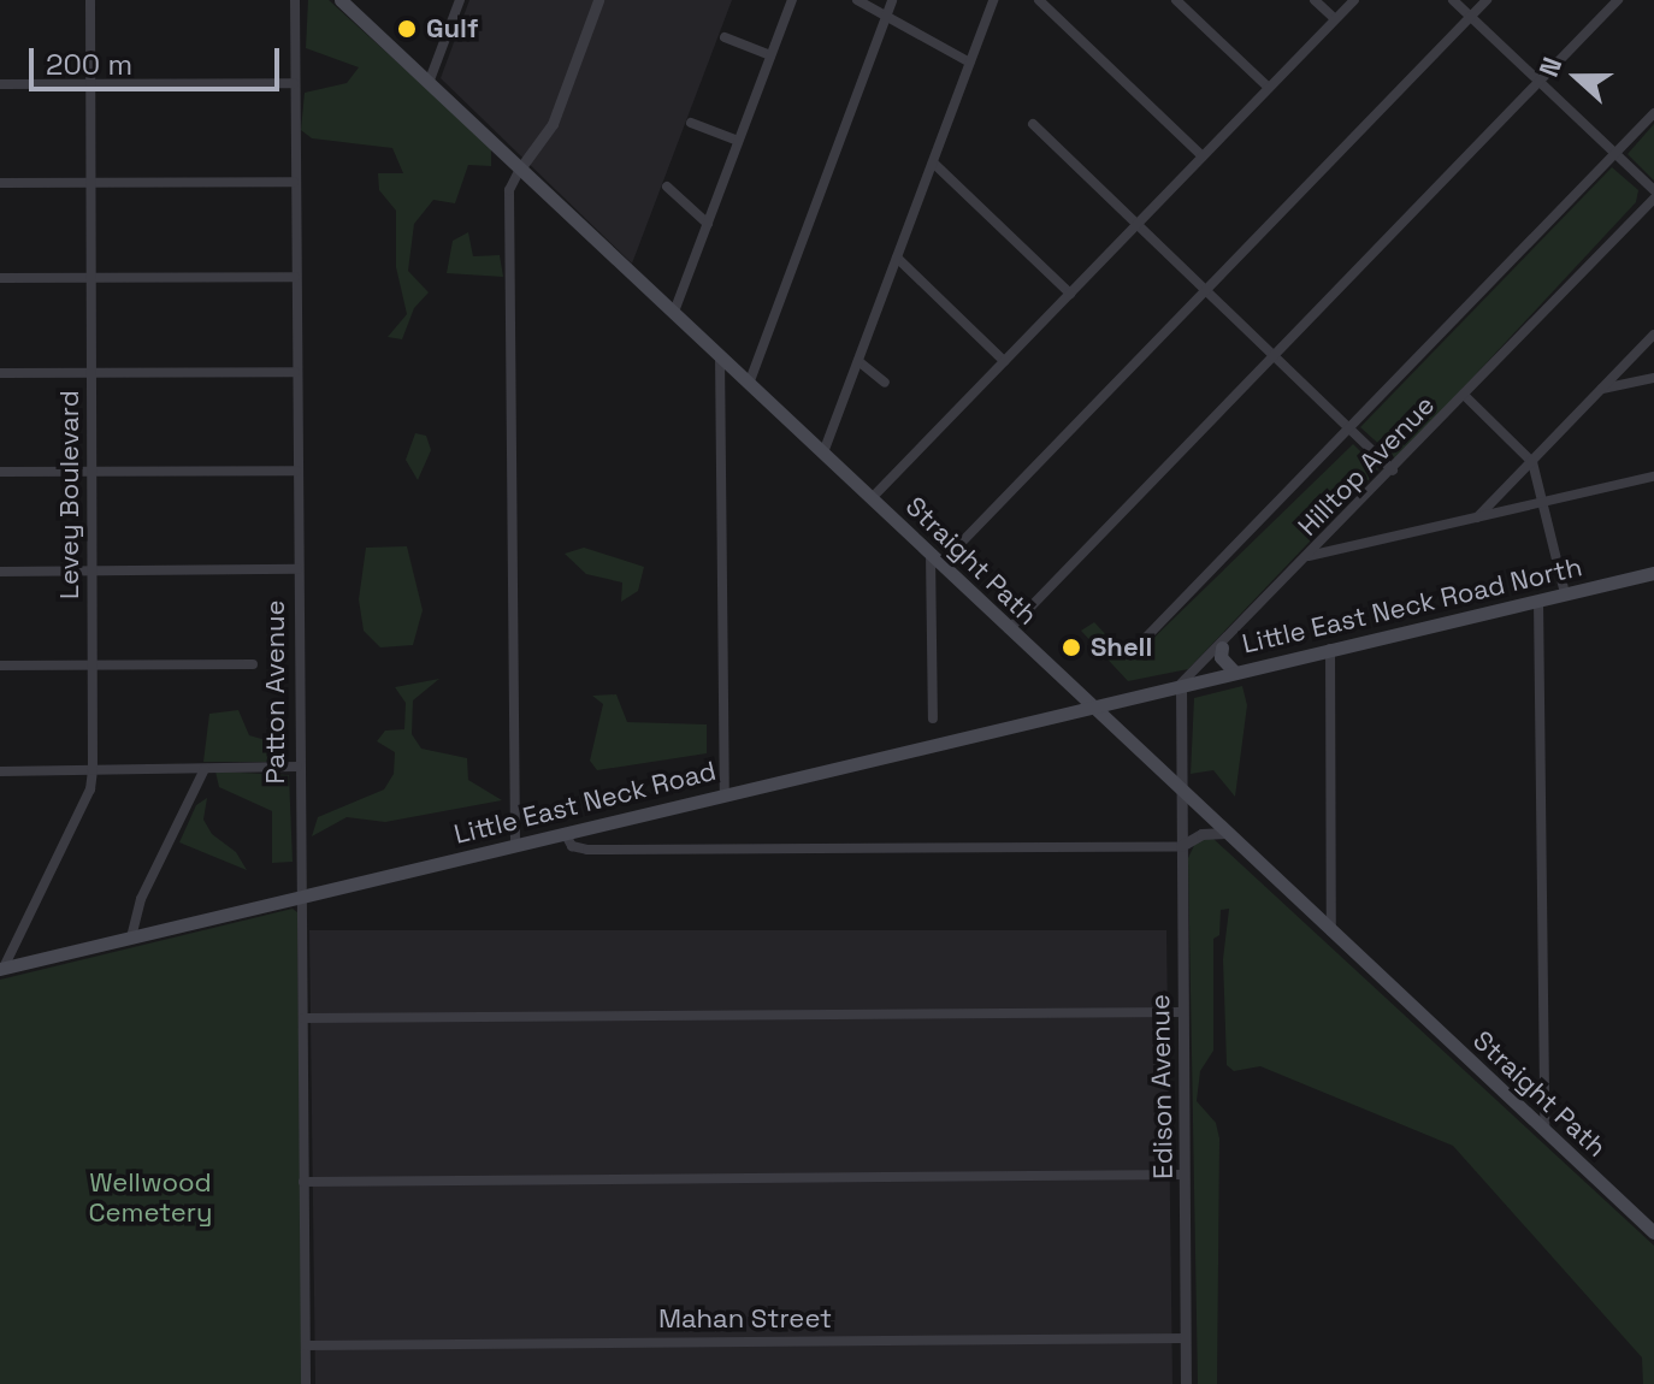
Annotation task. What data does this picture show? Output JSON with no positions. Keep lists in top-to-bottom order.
{
  "streets": {
    "main road": ["Straight Path", "Little East Neck Road North", "Little East Neck Road"],
    "street": [
      "Hilltop Avenue",
      "Levey Boulevard",
      "Patton Avenue",
      "Edison Avenue",
      "Mahan Street"
    ]
  },
  "crossings": [
    ["Hilltop Avenue", "Little East Neck Road North"],
    ["Hilltop Avenue", "Little East Neck Road"],
    ["Levey Boulevard", "Little East Neck Road"],
    ["Straight Path", "Little East Neck Road"],
    ["Straight Path", "Edison Avenue"],
    ["Little East Neck Road North", "Little East Neck Road"],
    ["Patton Avenue", "Little East Neck Road"],
    ["Patton Avenue", "Mahan Street"],
    ["Edison Avenue", "Mahan Street"]
  ],
  "parks": ["Wellwood Cemetery"],
  "places": ["Gulf", "Shell"],
  "scale_bar": "200 m",
  "north": "left"
}
